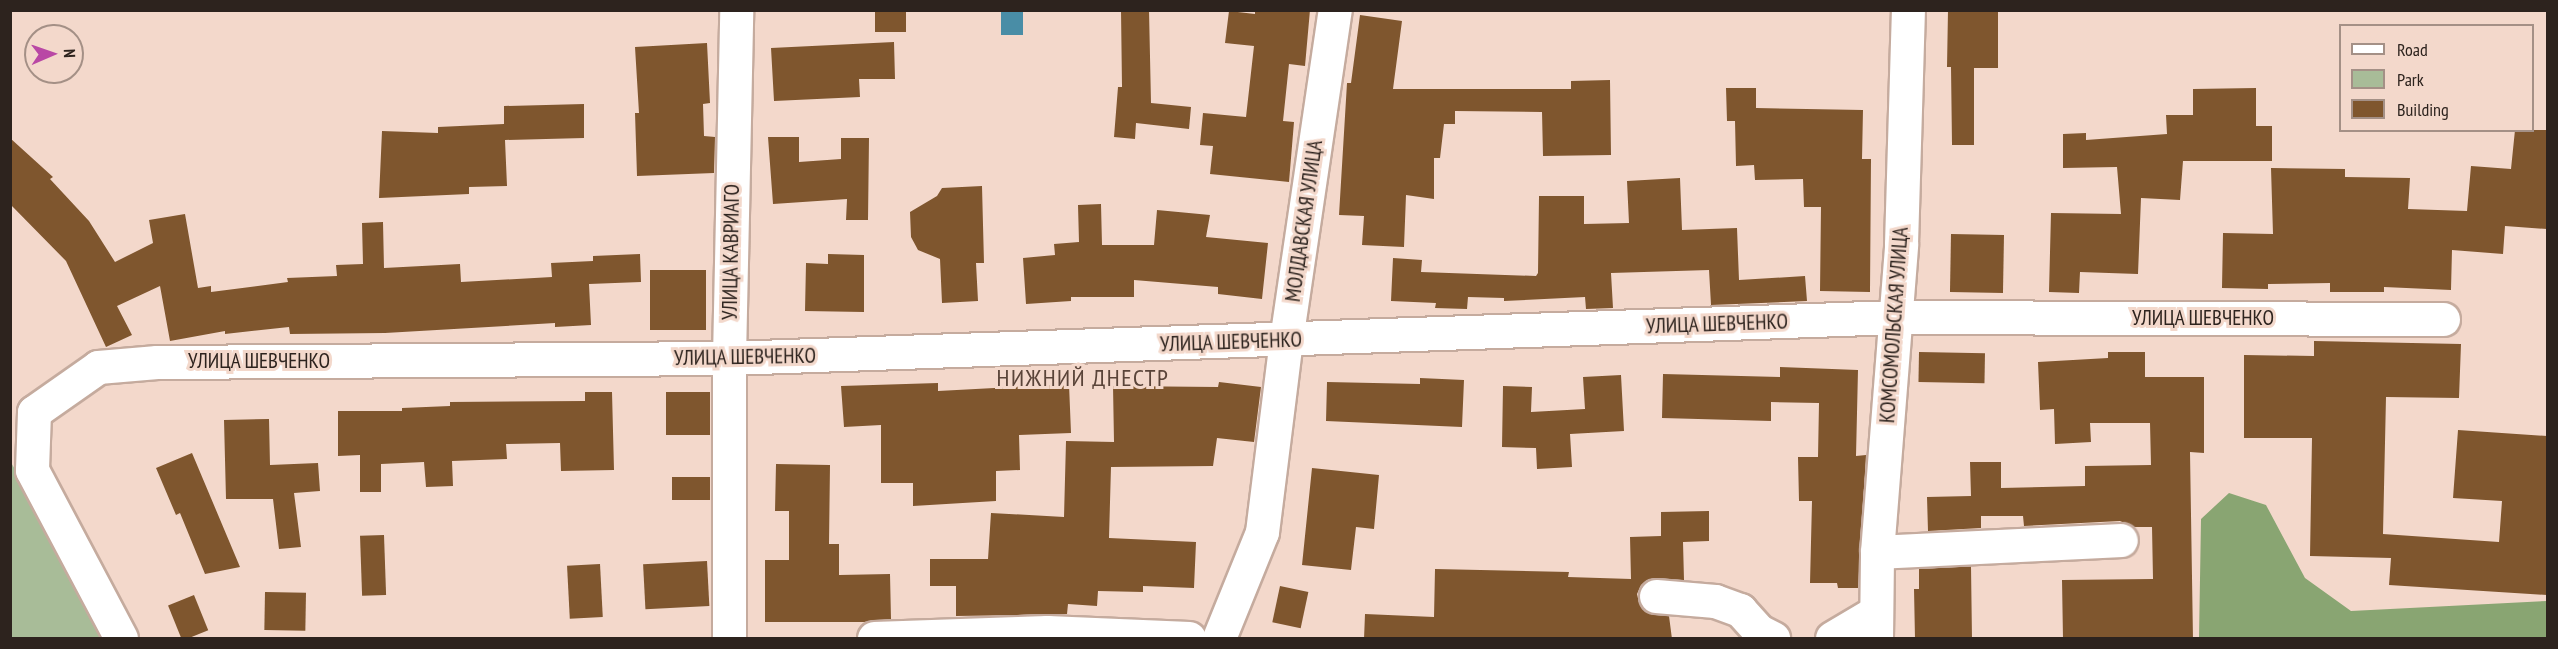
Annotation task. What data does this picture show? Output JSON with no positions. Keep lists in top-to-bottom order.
{
  "streets": {
    "street": [
      "МОЛДАВСКАЯ УЛИЦА",
      "УЛИЦА КАВРИАГО",
      "УЛИЦА ШЕВЧЕНКО",
      "КОМСОМОЛЬСКАЯ УЛИЦА"
    ]
  },
  "crossings": [
    ["МОЛДАВСКАЯ УЛИЦА", "УЛИЦА ШЕВЧЕНКО"],
    ["УЛИЦА КАВРИАГО", "УЛИЦА ШЕВЧЕНКО"],
    ["УЛИЦА ШЕВЧЕНКО", "КОМСОМОЛЬСКАЯ УЛИЦА"]
  ],
  "districts": ["НИЖНИЙ ДНЕСТР"],
  "legend": ["Road", "Park", "Building"],
  "north": "right"
}
